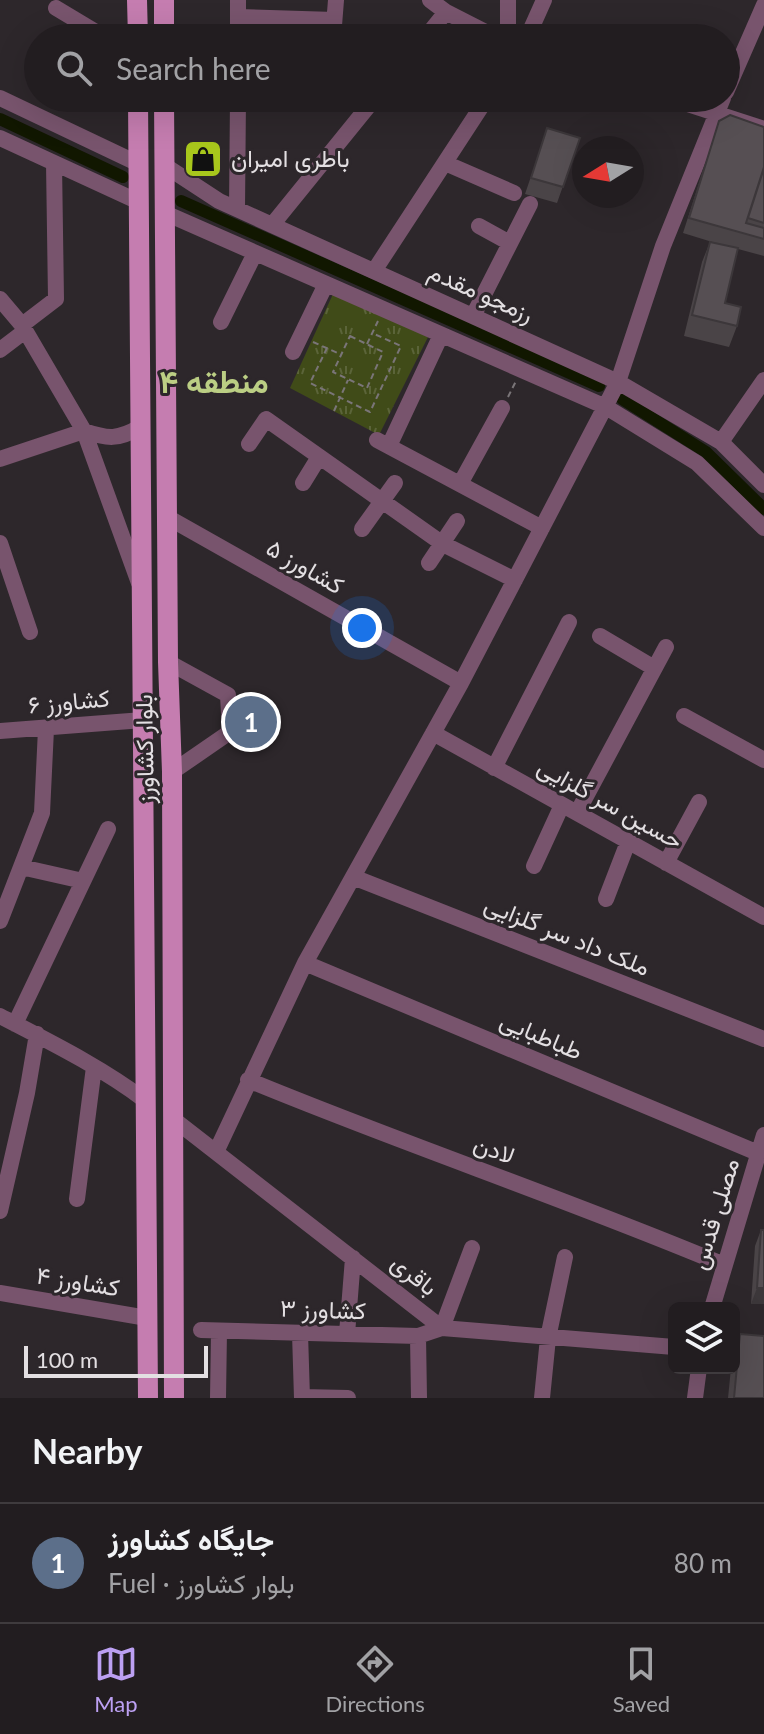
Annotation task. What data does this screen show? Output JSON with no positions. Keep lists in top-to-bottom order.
{
  "streets": {
    "main road": ["بلوار کشاورز"],
    "street": [
      "رزمجو مقدم",
      "کشاورز ۵",
      "کشاورز ۶",
      "حسین سر گلزایی",
      "ملک داد سر گلزایی",
      "طباطبایی",
      "لادن",
      "مصلی قدس",
      "باقری",
      "کشاورز ۴",
      "کشاورز ۳"
    ]
  },
  "crossings": [
    ["رزمجو مقدم", "بلوار کشاورز"],
    ["کشاورز ۵", "بلوار کشاورز"],
    ["کشاورز ۶", "بلوار کشاورز"],
    ["بلوار کشاورز", "باقری"],
    ["بلوار کشاورز", "کشاورز ۴"],
    ["طباطبایی", "مصلی قدس"],
    ["لادن", "مصلی قدس"],
    ["باقری", "کشاورز ۳"]
  ],
  "districts": ["منطقه ۴"],
  "places": {
    "shop": ["باطری امیران"]
  },
  "scale_bar": "100 m",
  "north": "left",
  "page": {
    "search": "Search here",
    "pins": "1",
    "scale": "100 m",
    "heading": "Nearby",
    "list": [
      {
        "mark": "1",
        "name": "جایگاه کشاورز",
        "note": "Fuel · بلوار کشاورز",
        "value": "80 m"
      }
    ],
    "nav": ["Map", "Directions", "Saved"]
  }
}
